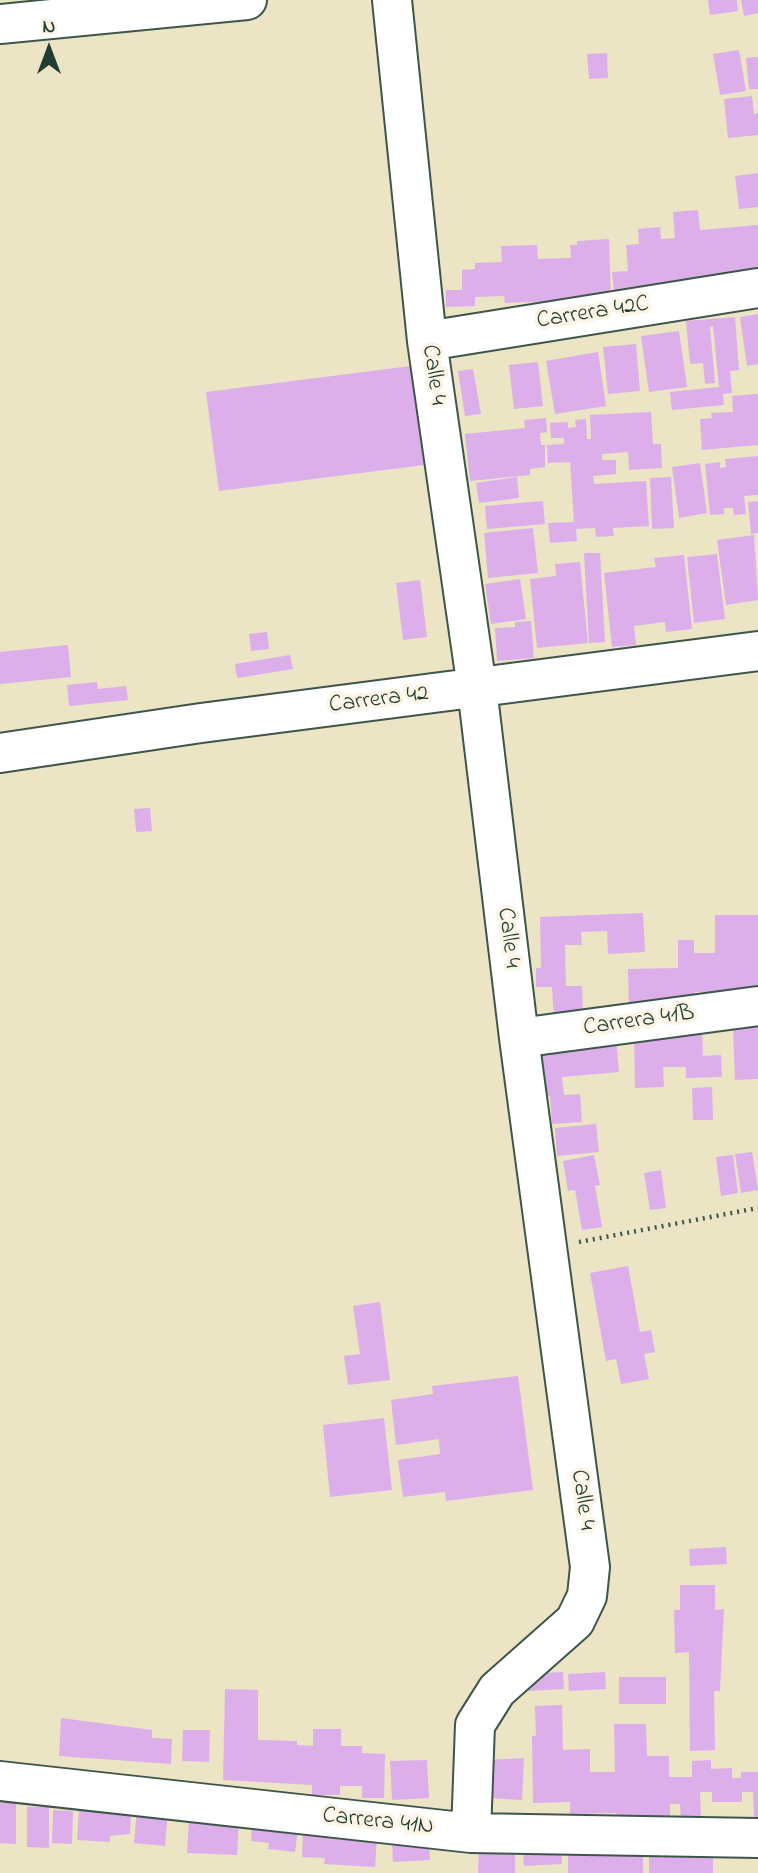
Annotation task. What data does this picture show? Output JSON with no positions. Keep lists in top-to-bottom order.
{
  "streets": {
    "street": [
      "Carrera 42C",
      "Calle 4",
      "Carrera 42",
      "Carrera 41B",
      "Carrera 41N"
    ]
  },
  "crossings": [
    ["Carrera 42C", "Calle 4"],
    ["Calle 4", "Carrera 42"],
    ["Calle 4", "Carrera 41B"],
    ["Calle 4", "Carrera 41N"]
  ],
  "north": "top"
}
